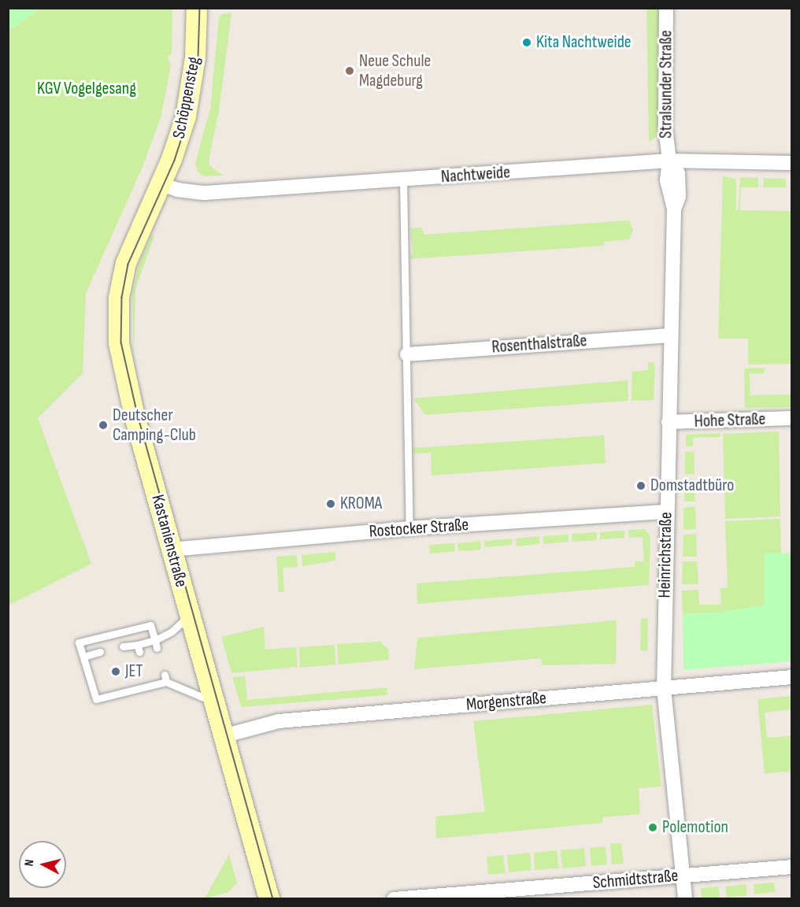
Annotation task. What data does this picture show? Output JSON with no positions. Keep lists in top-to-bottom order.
{
  "streets": {
    "main road": ["Schöppensteg", "Kastanienstraße"],
    "street": [
      "Stralsunder Straße",
      "Nachtweide",
      "Rosenthalstraße",
      "Hohe Straße",
      "Rostocker Straße",
      "Heinrichstraße",
      "Morgenstraße",
      "Schmidtstraße"
    ]
  },
  "crossings": [
    ["Stralsunder Straße", "Nachtweide"],
    ["Stralsunder Straße", "Heinrichstraße"],
    ["Schöppensteg", "Nachtweide"],
    ["Schöppensteg", "Kastanienstraße"],
    ["Nachtweide", "Kastanienstraße"],
    ["Nachtweide", "Heinrichstraße"],
    ["Rosenthalstraße", "Heinrichstraße"],
    ["Hohe Straße", "Heinrichstraße"],
    ["Rostocker Straße", "Kastanienstraße"],
    ["Rostocker Straße", "Heinrichstraße"],
    ["Kastanienstraße", "Morgenstraße"],
    ["Heinrichstraße", "Morgenstraße"],
    ["Heinrichstraße", "Schmidtstraße"]
  ],
  "parks": ["KGV Vogelgesang"],
  "places": [
    "Kita Nachtweide",
    "Neue Schule Magdeburg",
    "Deutscher Camping-Club",
    "Domstadtbüro",
    "KROMA",
    "JET",
    "Polemotion"
  ],
  "north": "left"
}
